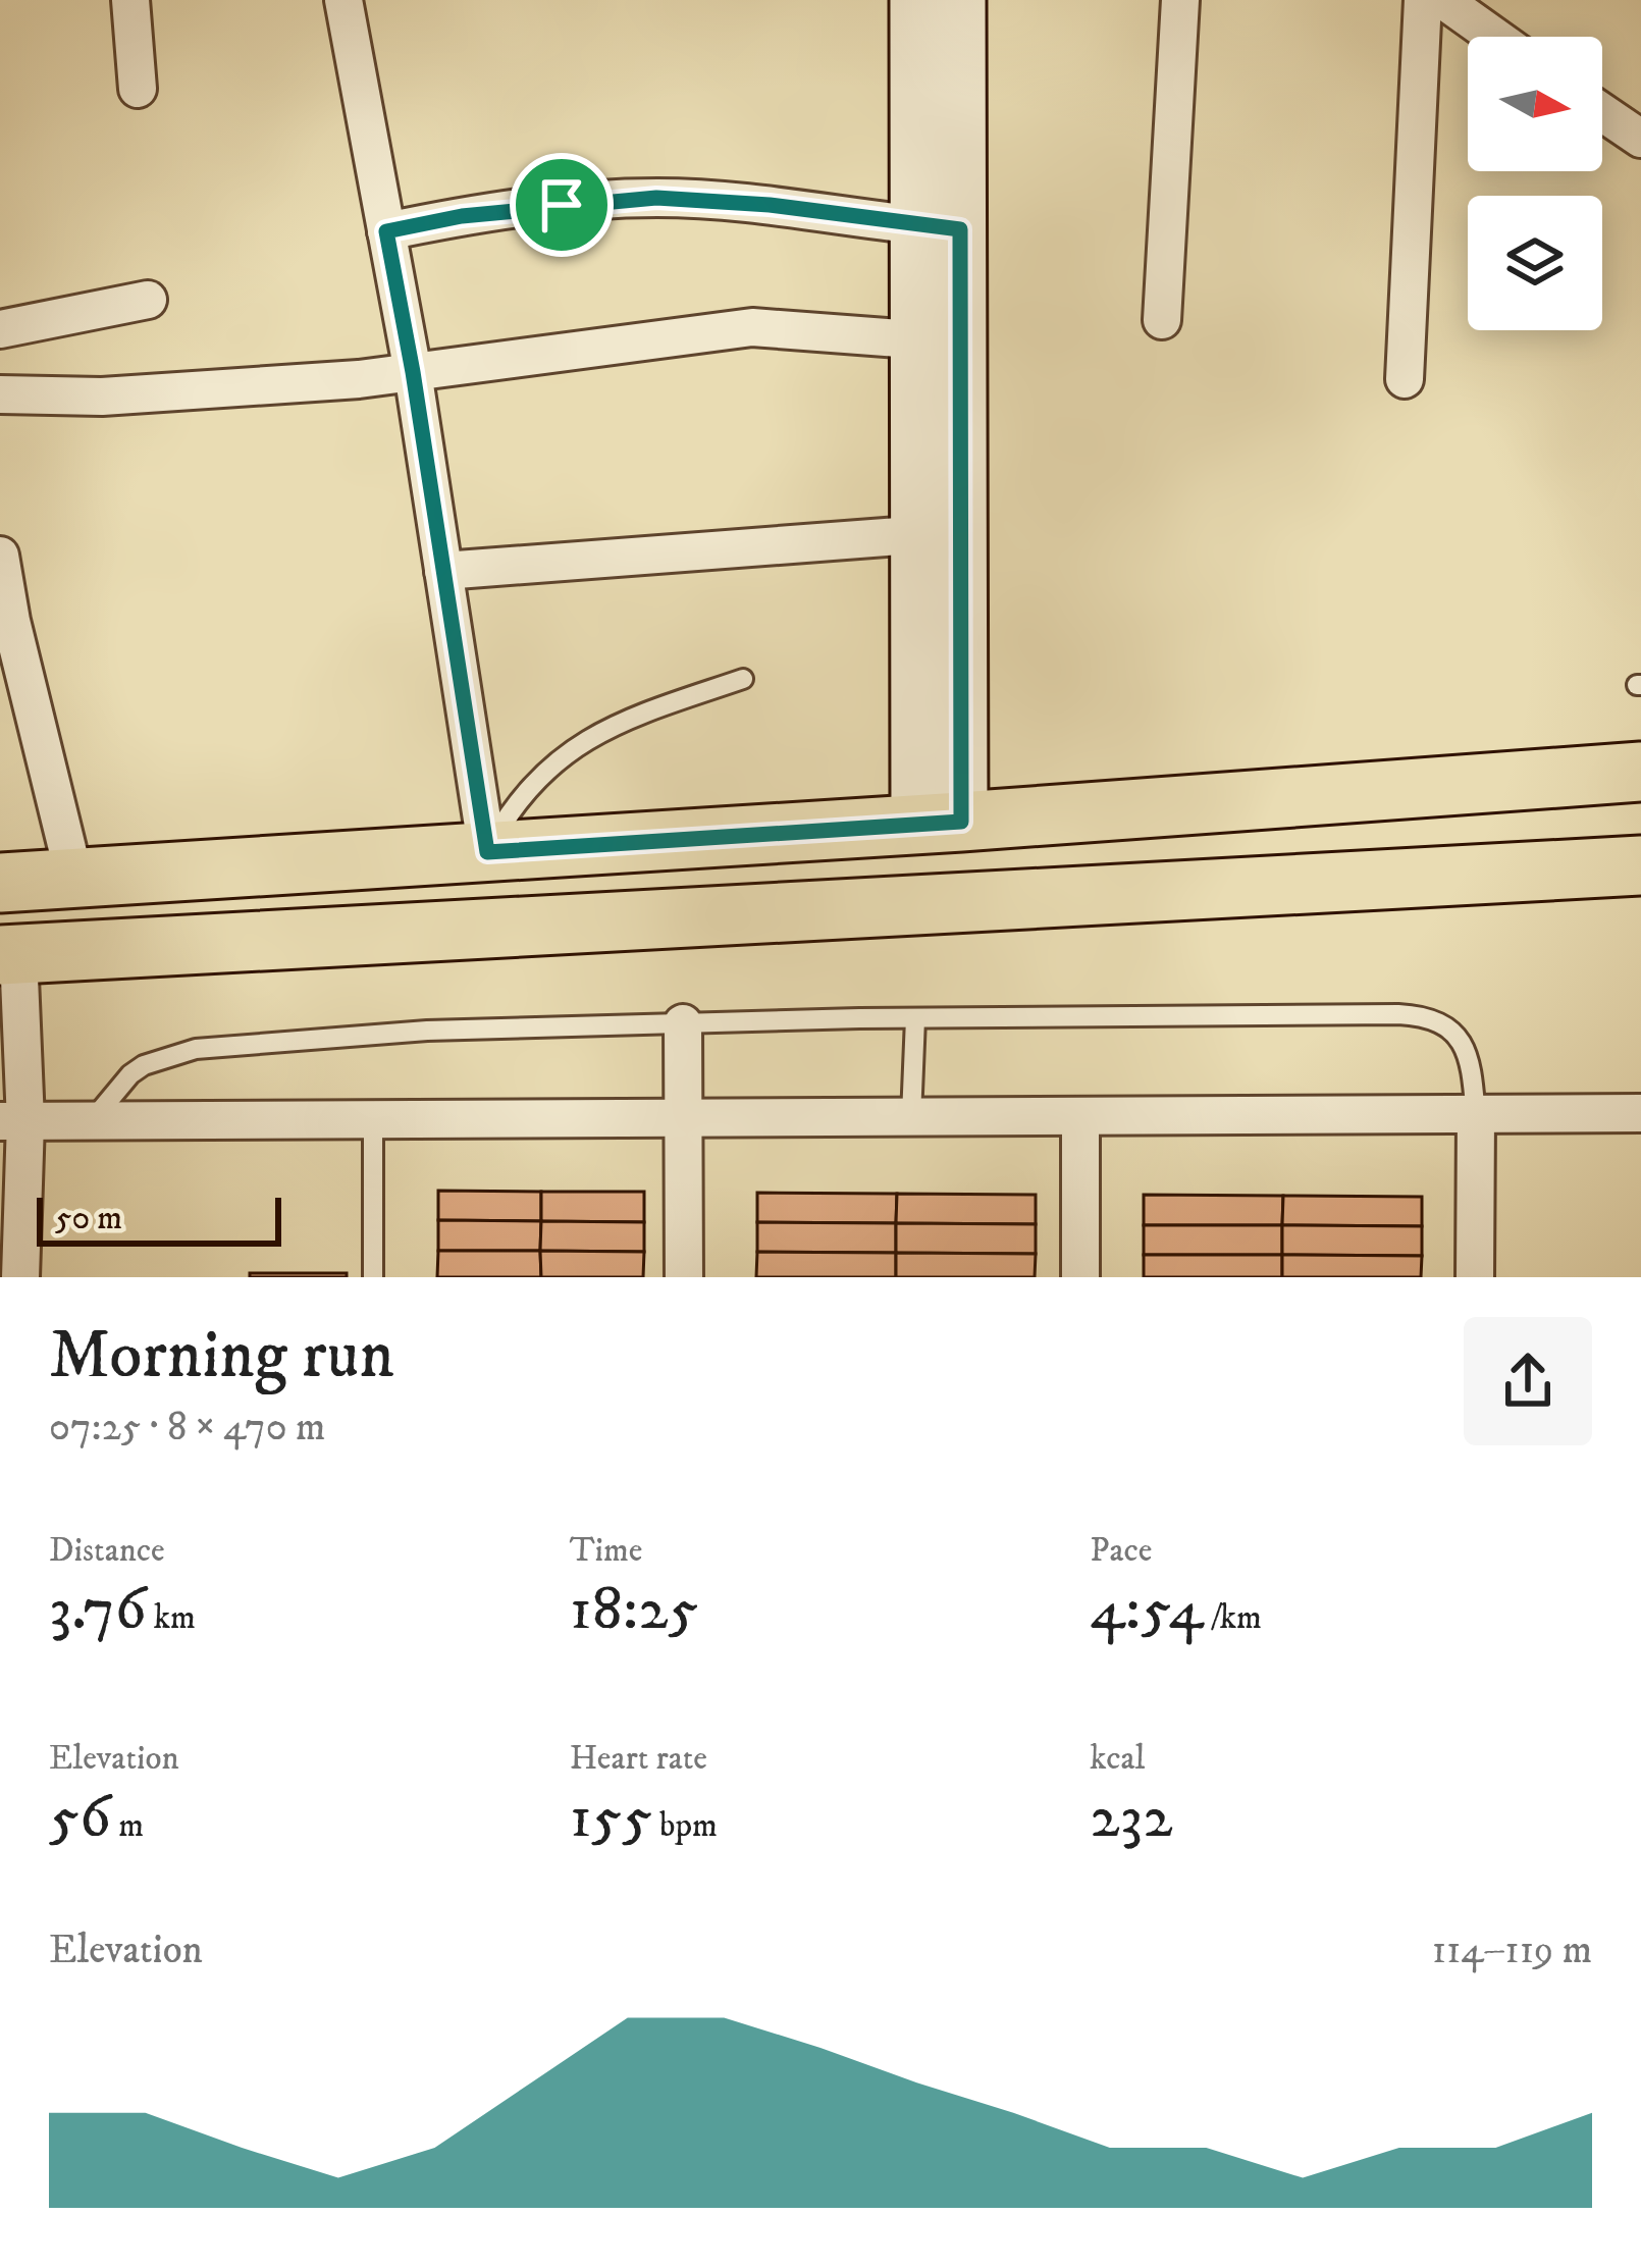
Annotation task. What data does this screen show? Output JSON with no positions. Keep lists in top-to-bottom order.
{
  "scale_bar": "50 m",
  "north": "right",
  "page": {
    "scale": "50 m",
    "heading": ["Morning run", "07:25 · 8 × 470 m"],
    "stats": [
      ["Distance", "3.76 km"],
      ["Time", "18:25"],
      ["Pace", "4:54 /km"],
      ["Elevation", "56 m"],
      ["Heart rate", "155 bpm"],
      ["kcal", "232"]
    ],
    "chart": ["Elevation", "114–119 m"]
  }
}
